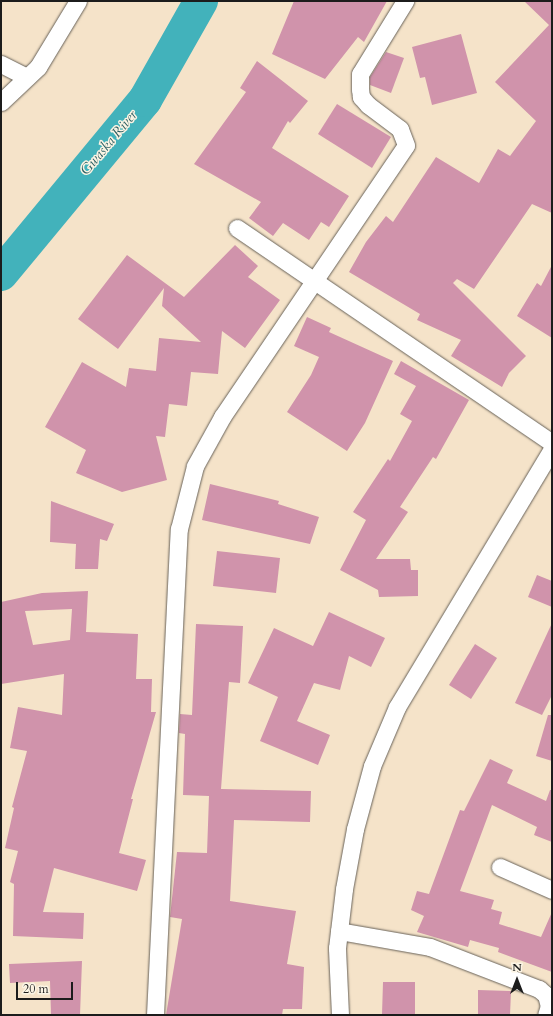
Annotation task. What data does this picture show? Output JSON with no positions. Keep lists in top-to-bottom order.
{
  "water": ["Gwaska River"],
  "scale_bar": "20 m",
  "north": "top"
}
